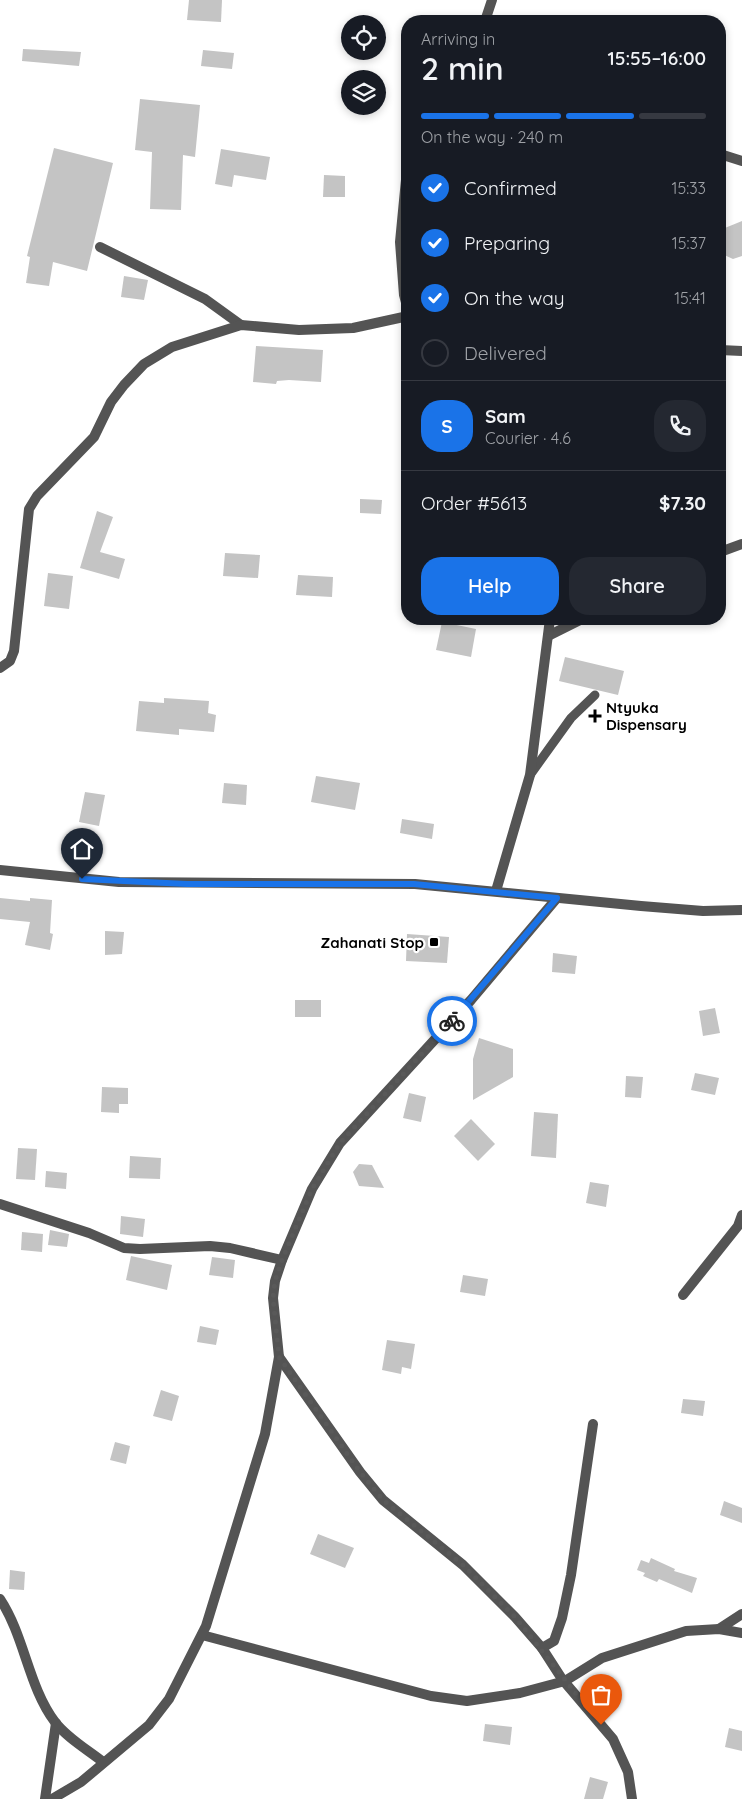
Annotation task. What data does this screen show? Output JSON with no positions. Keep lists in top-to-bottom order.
{
  "places": {
    "health": ["Ntyuka Dispensary"],
    "transit": ["Zahanati Stop"]
  },
  "page": {
    "heading": ["2 min", "Arriving in", "15:55–16:00"],
    "panel": [
      "Sam",
      "Courier · 4.6",
      "Order #5613",
      "$7.30"
    ],
    "bar": "On the way · 240 m",
    "list": [
      ["Confirmed", "15:33"],
      ["Preparing", "15:37"],
      ["On the way", "15:41"],
      "Delivered"
    ],
    "round": "S",
    "buttons": ["Help", "Share"]
  }
}
